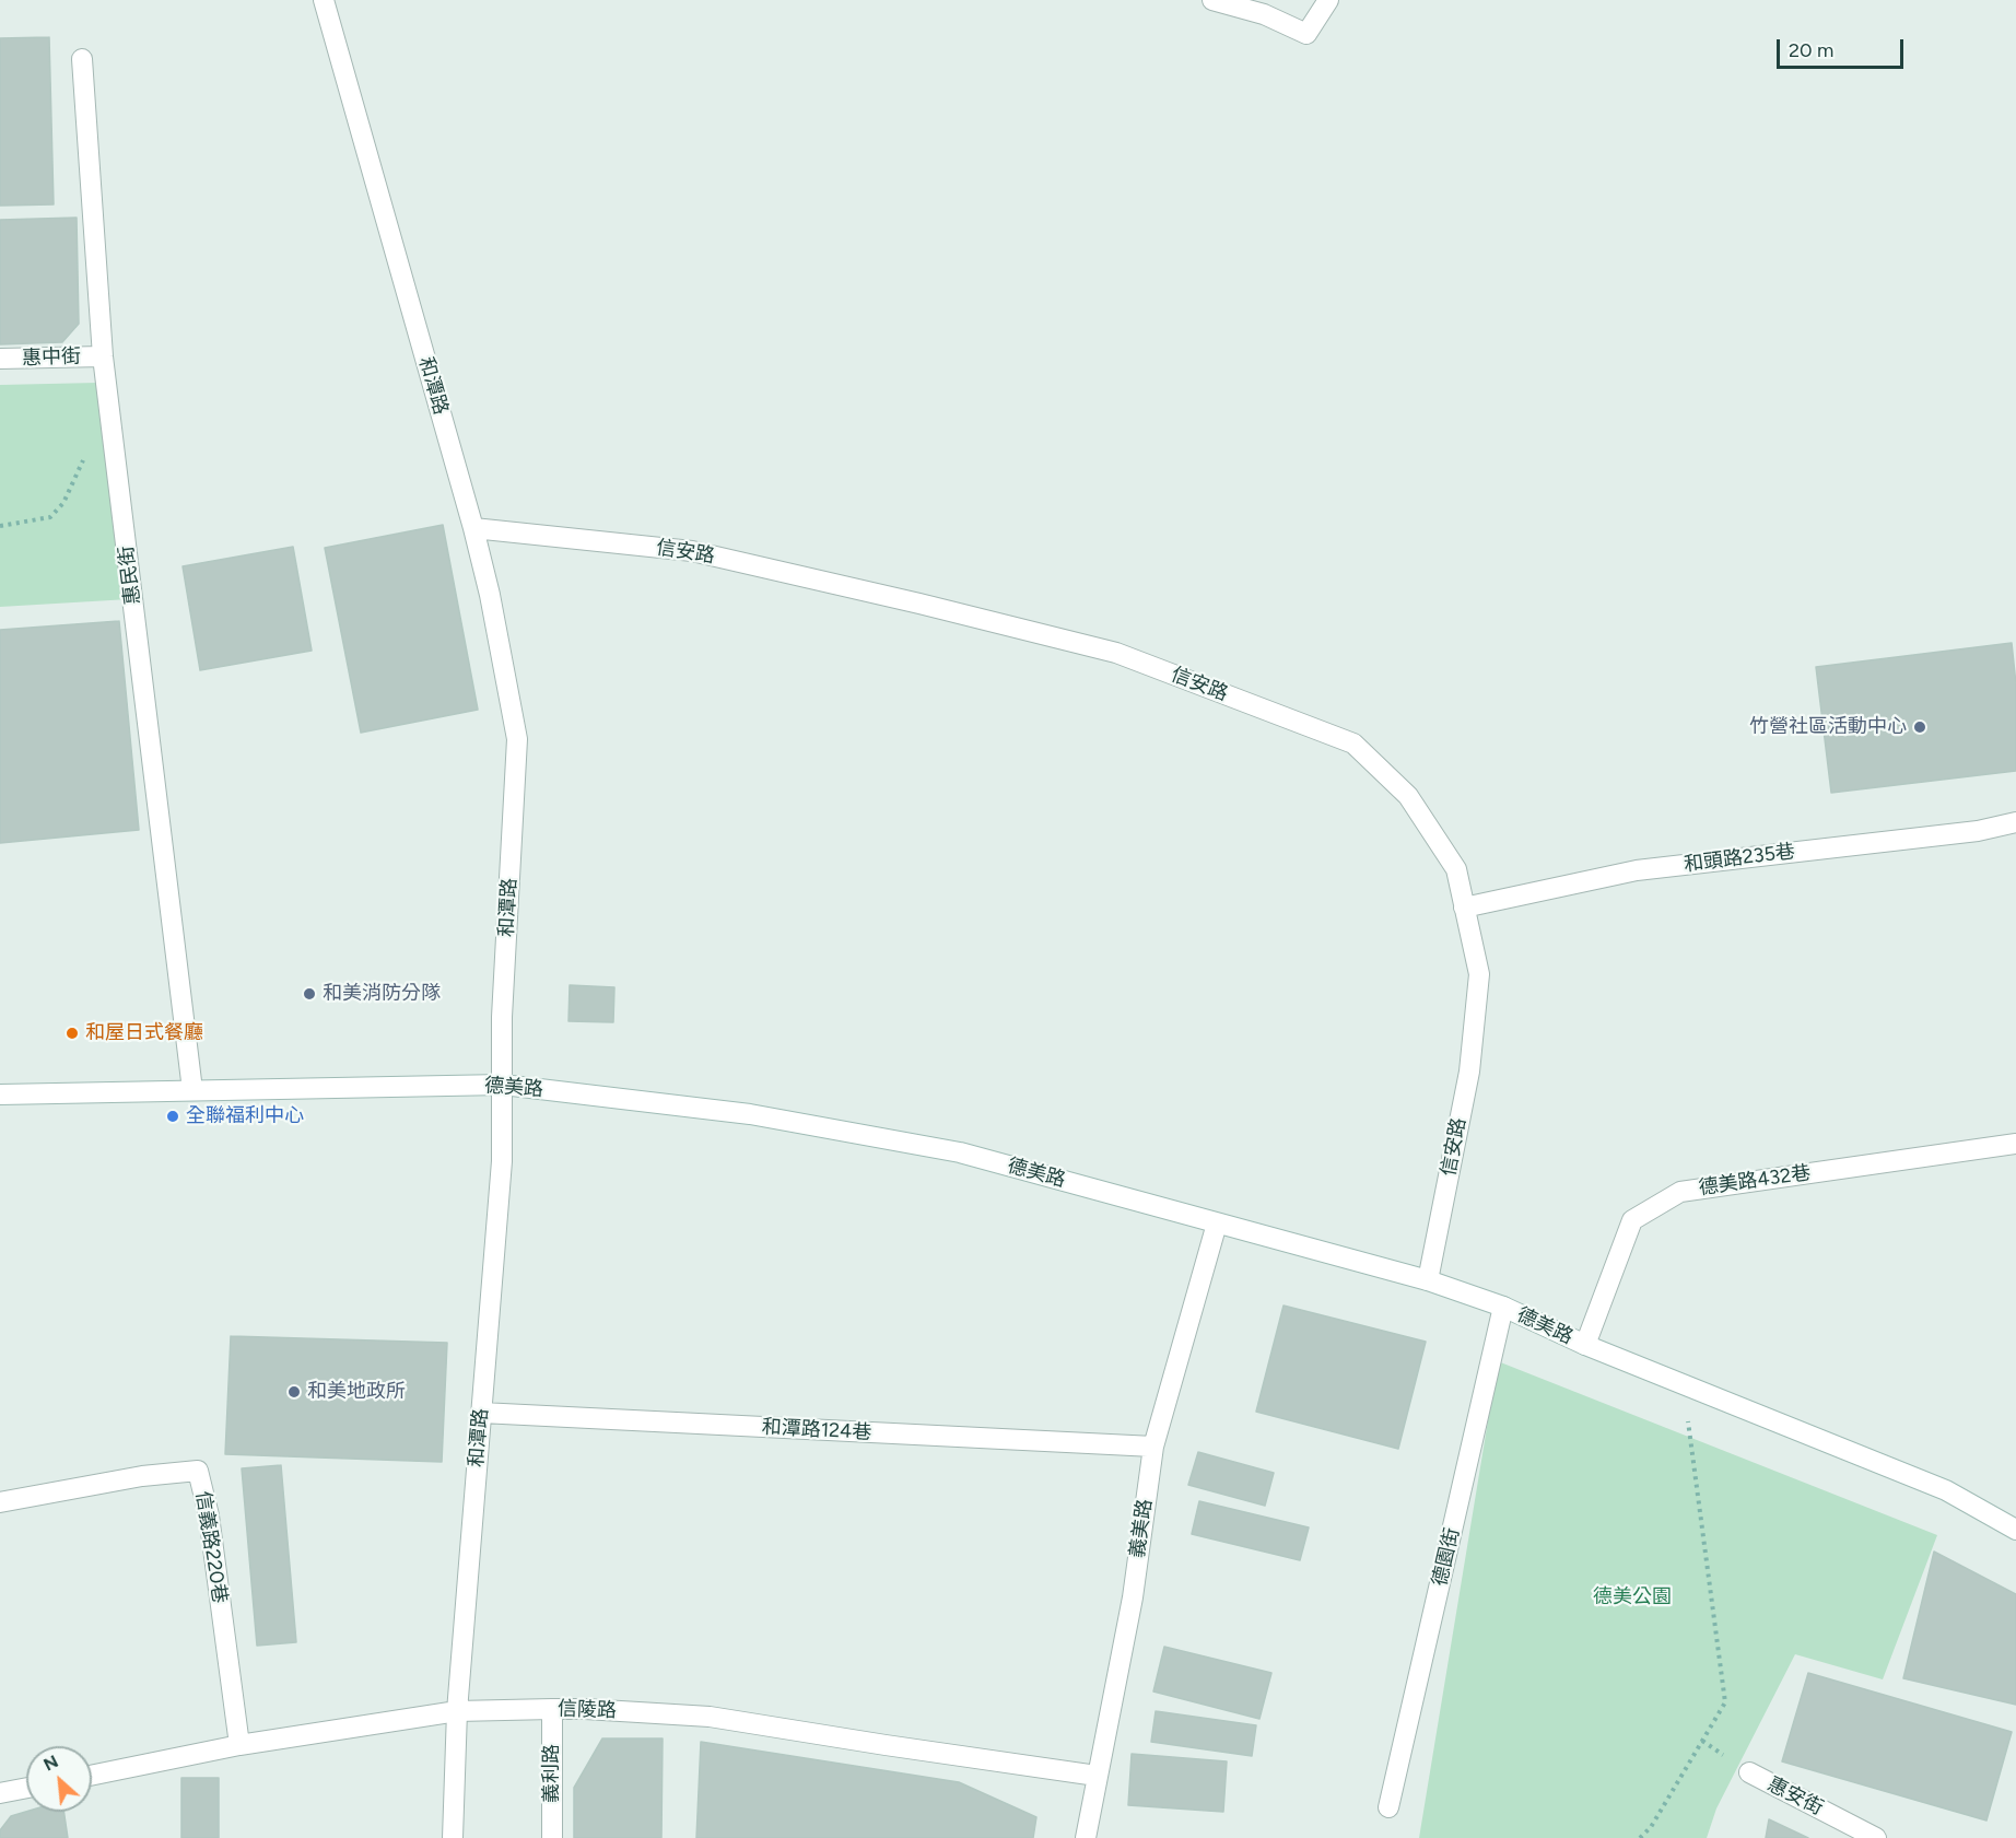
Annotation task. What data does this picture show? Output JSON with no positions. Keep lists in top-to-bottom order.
{
  "streets": {
    "street": [
      "惠中街",
      "和潭路",
      "信安路",
      "惠民街",
      "和頭路235巷",
      "德美路",
      "德美路432巷",
      "和潭路124巷",
      "義美路",
      "信義路220巷",
      "德園街",
      "信陵路",
      "義利路",
      "惠安街"
    ]
  },
  "crossings": [
    ["惠中街", "惠民街"],
    ["和潭路", "信安路"],
    ["和潭路", "德美路"],
    ["和潭路", "和潭路124巷"],
    ["和潭路", "信陵路"],
    ["信安路", "和頭路235巷"],
    ["信安路", "德美路"],
    ["惠民街", "德美路"],
    ["德美路", "德美路432巷"],
    ["德美路", "義美路"],
    ["德美路", "德園街"],
    ["和潭路124巷", "義美路"],
    ["義美路", "信陵路"],
    ["信義路220巷", "信陵路"],
    ["信陵路", "義利路"]
  ],
  "parks": ["德美公園"],
  "places": [
    "竹營社區活動中心",
    "和美消防分隊",
    "和屋日式餐廳",
    "全聯福利中心",
    "和美地政所"
  ],
  "scale_bar": "20 m",
  "north": "top left"
}
